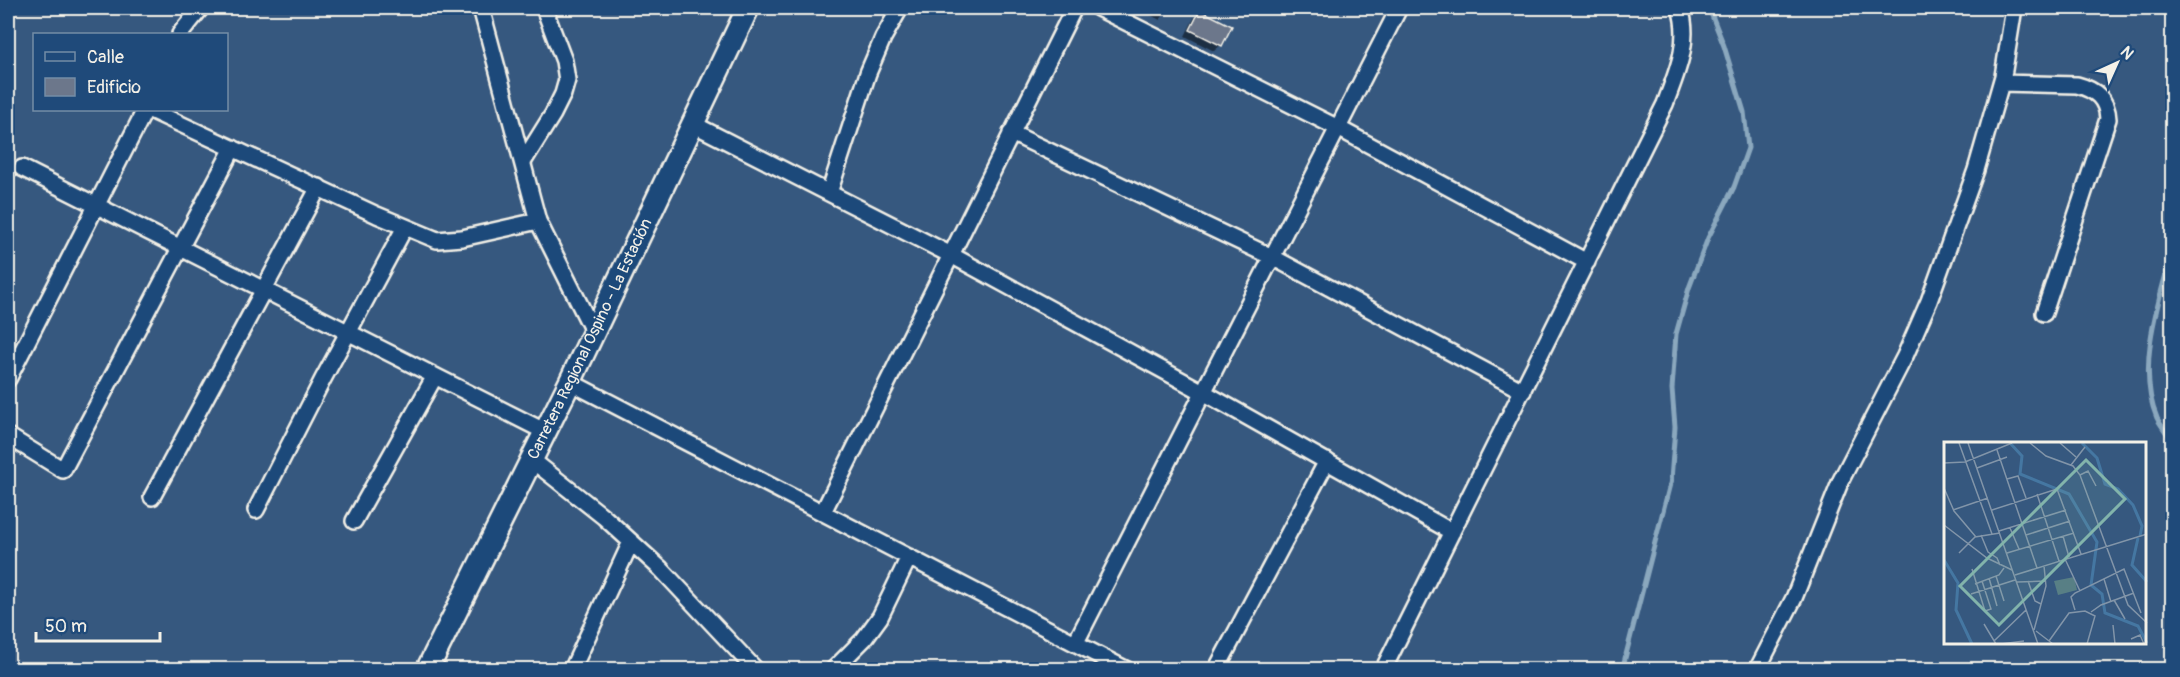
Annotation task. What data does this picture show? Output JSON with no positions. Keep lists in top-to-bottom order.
{
  "streets": {
    "main road": ["Carretera Regional Ospino - La Estación"]
  },
  "legend": ["Calle", "Edificio"],
  "scale_bar": "50 m",
  "north": "top right"
}
